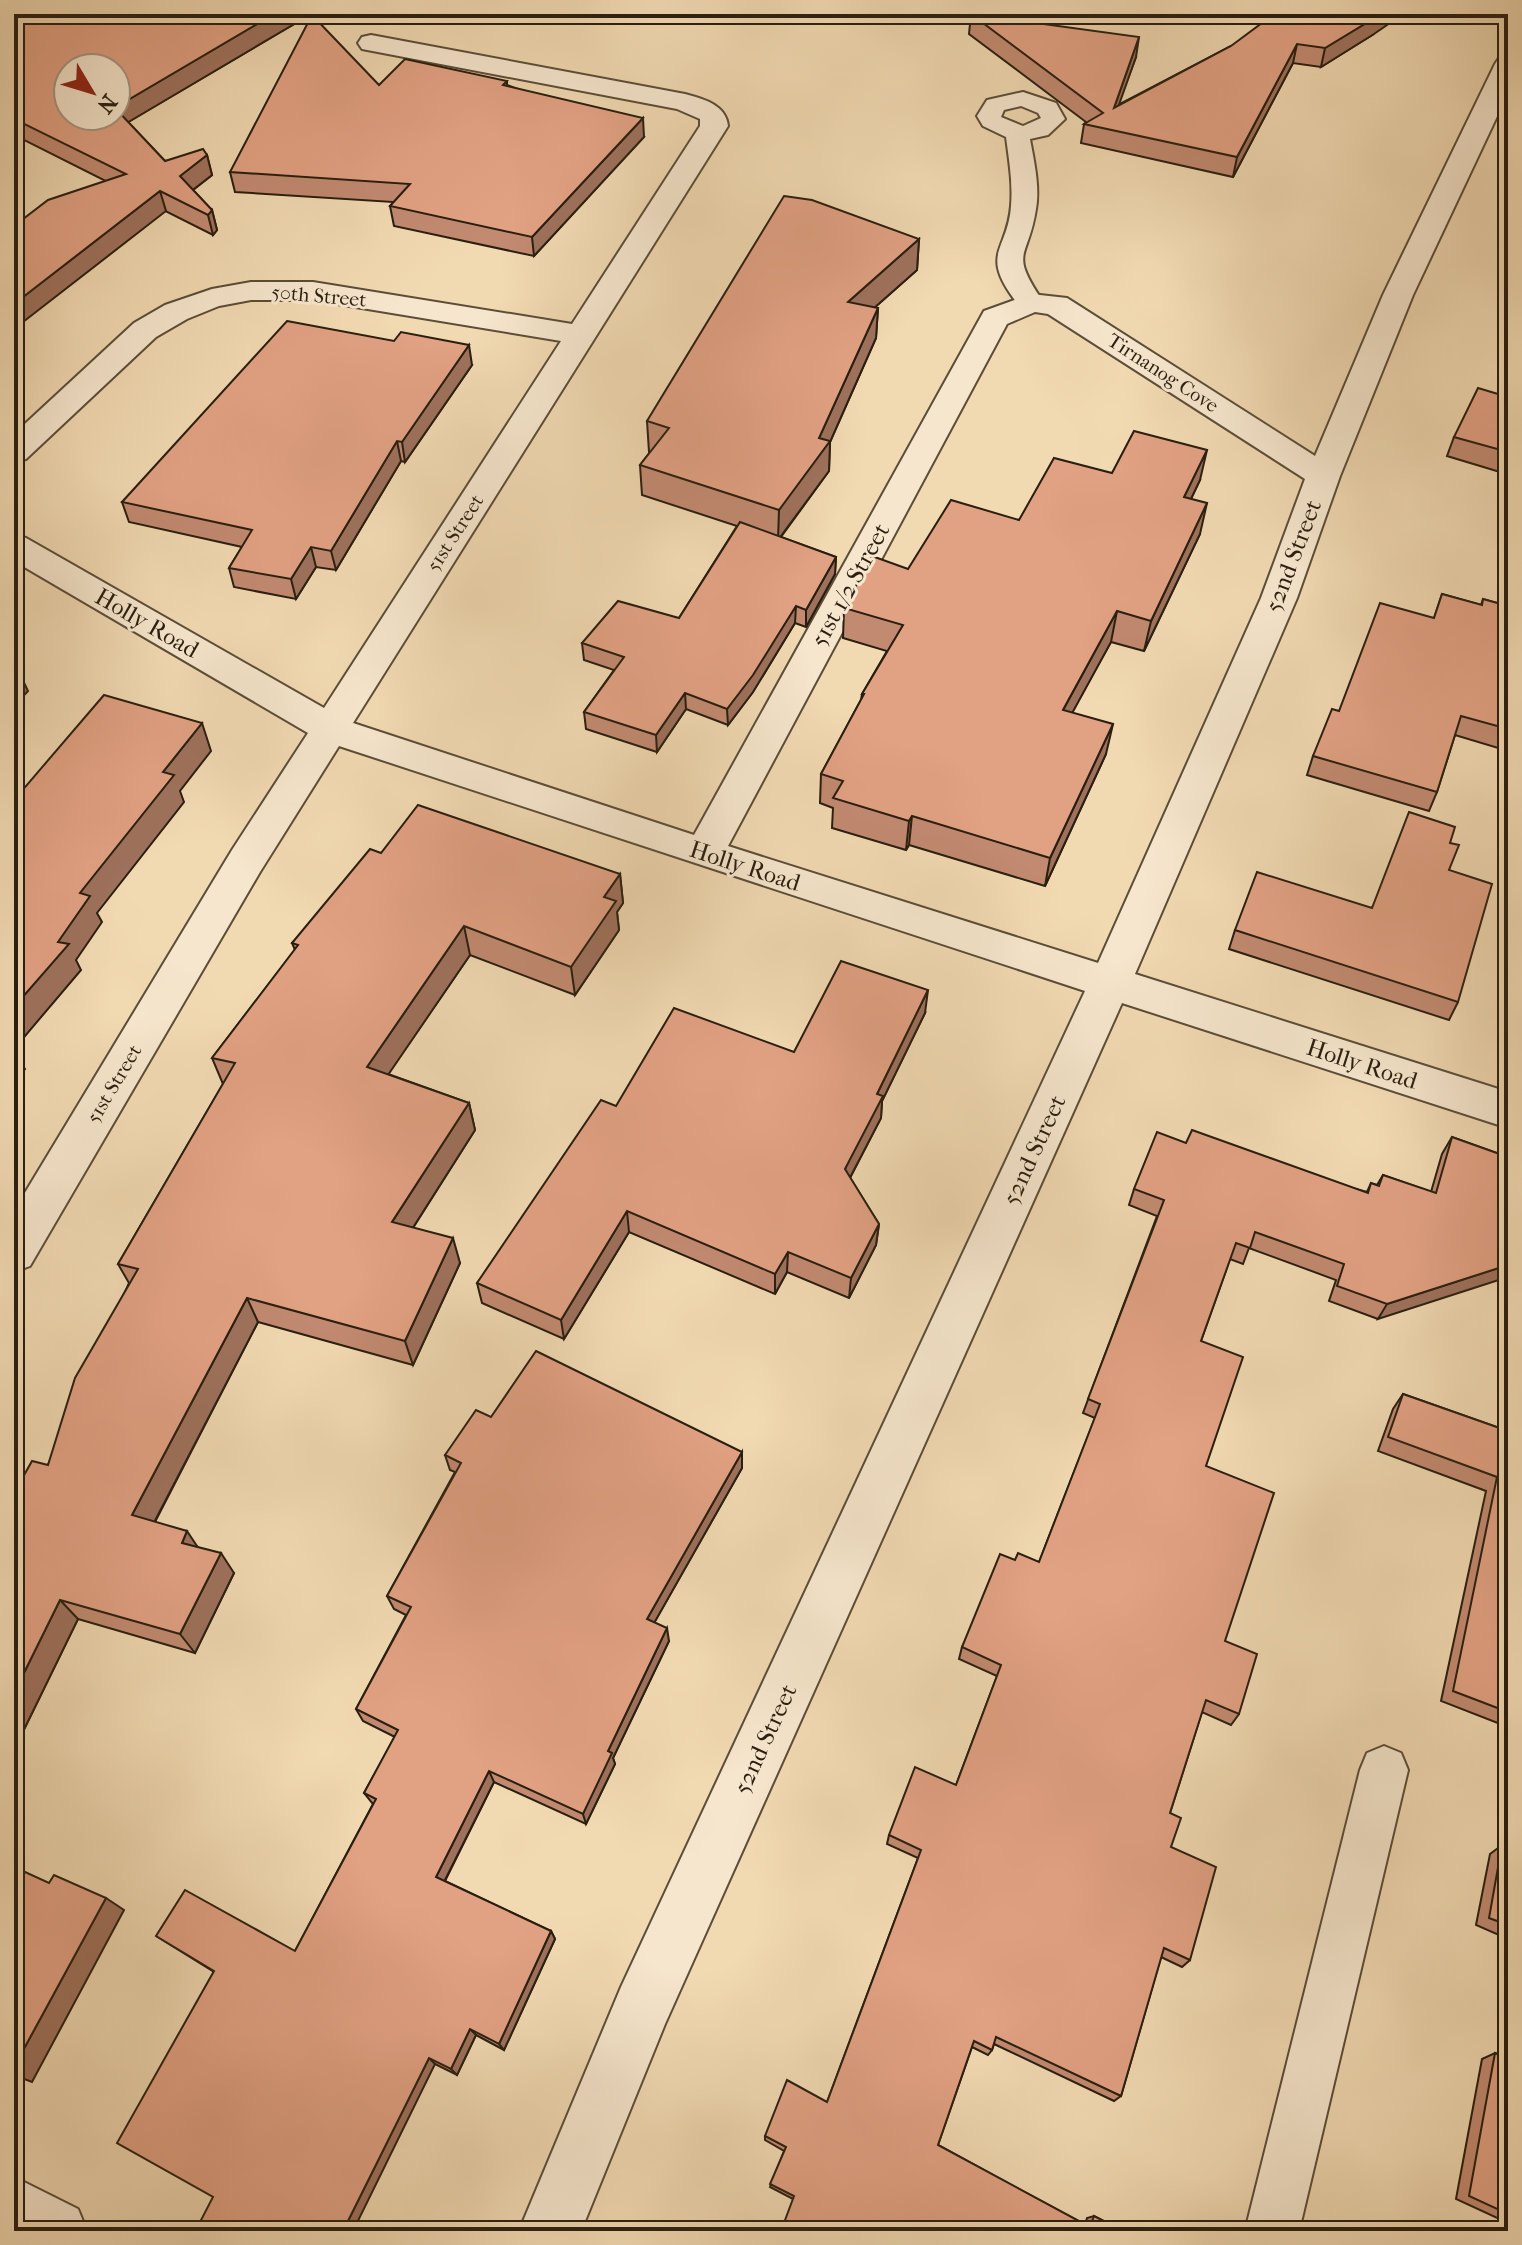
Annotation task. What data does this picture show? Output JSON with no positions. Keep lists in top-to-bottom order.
{
  "streets": {
    "street": [
      "50th Street",
      "Tirnanog Cove",
      "51st Street",
      "52nd Street",
      "51st 1/2 Street",
      "Holly Road"
    ]
  },
  "crossings": [
    ["50th Street", "51st Street"],
    ["Tirnanog Cove", "52nd Street"],
    ["Tirnanog Cove", "51st 1/2 Street"],
    ["51st Street", "Holly Road"],
    ["52nd Street", "Holly Road"],
    ["51st 1/2 Street", "Holly Road"]
  ],
  "north": "bottom right"
}
